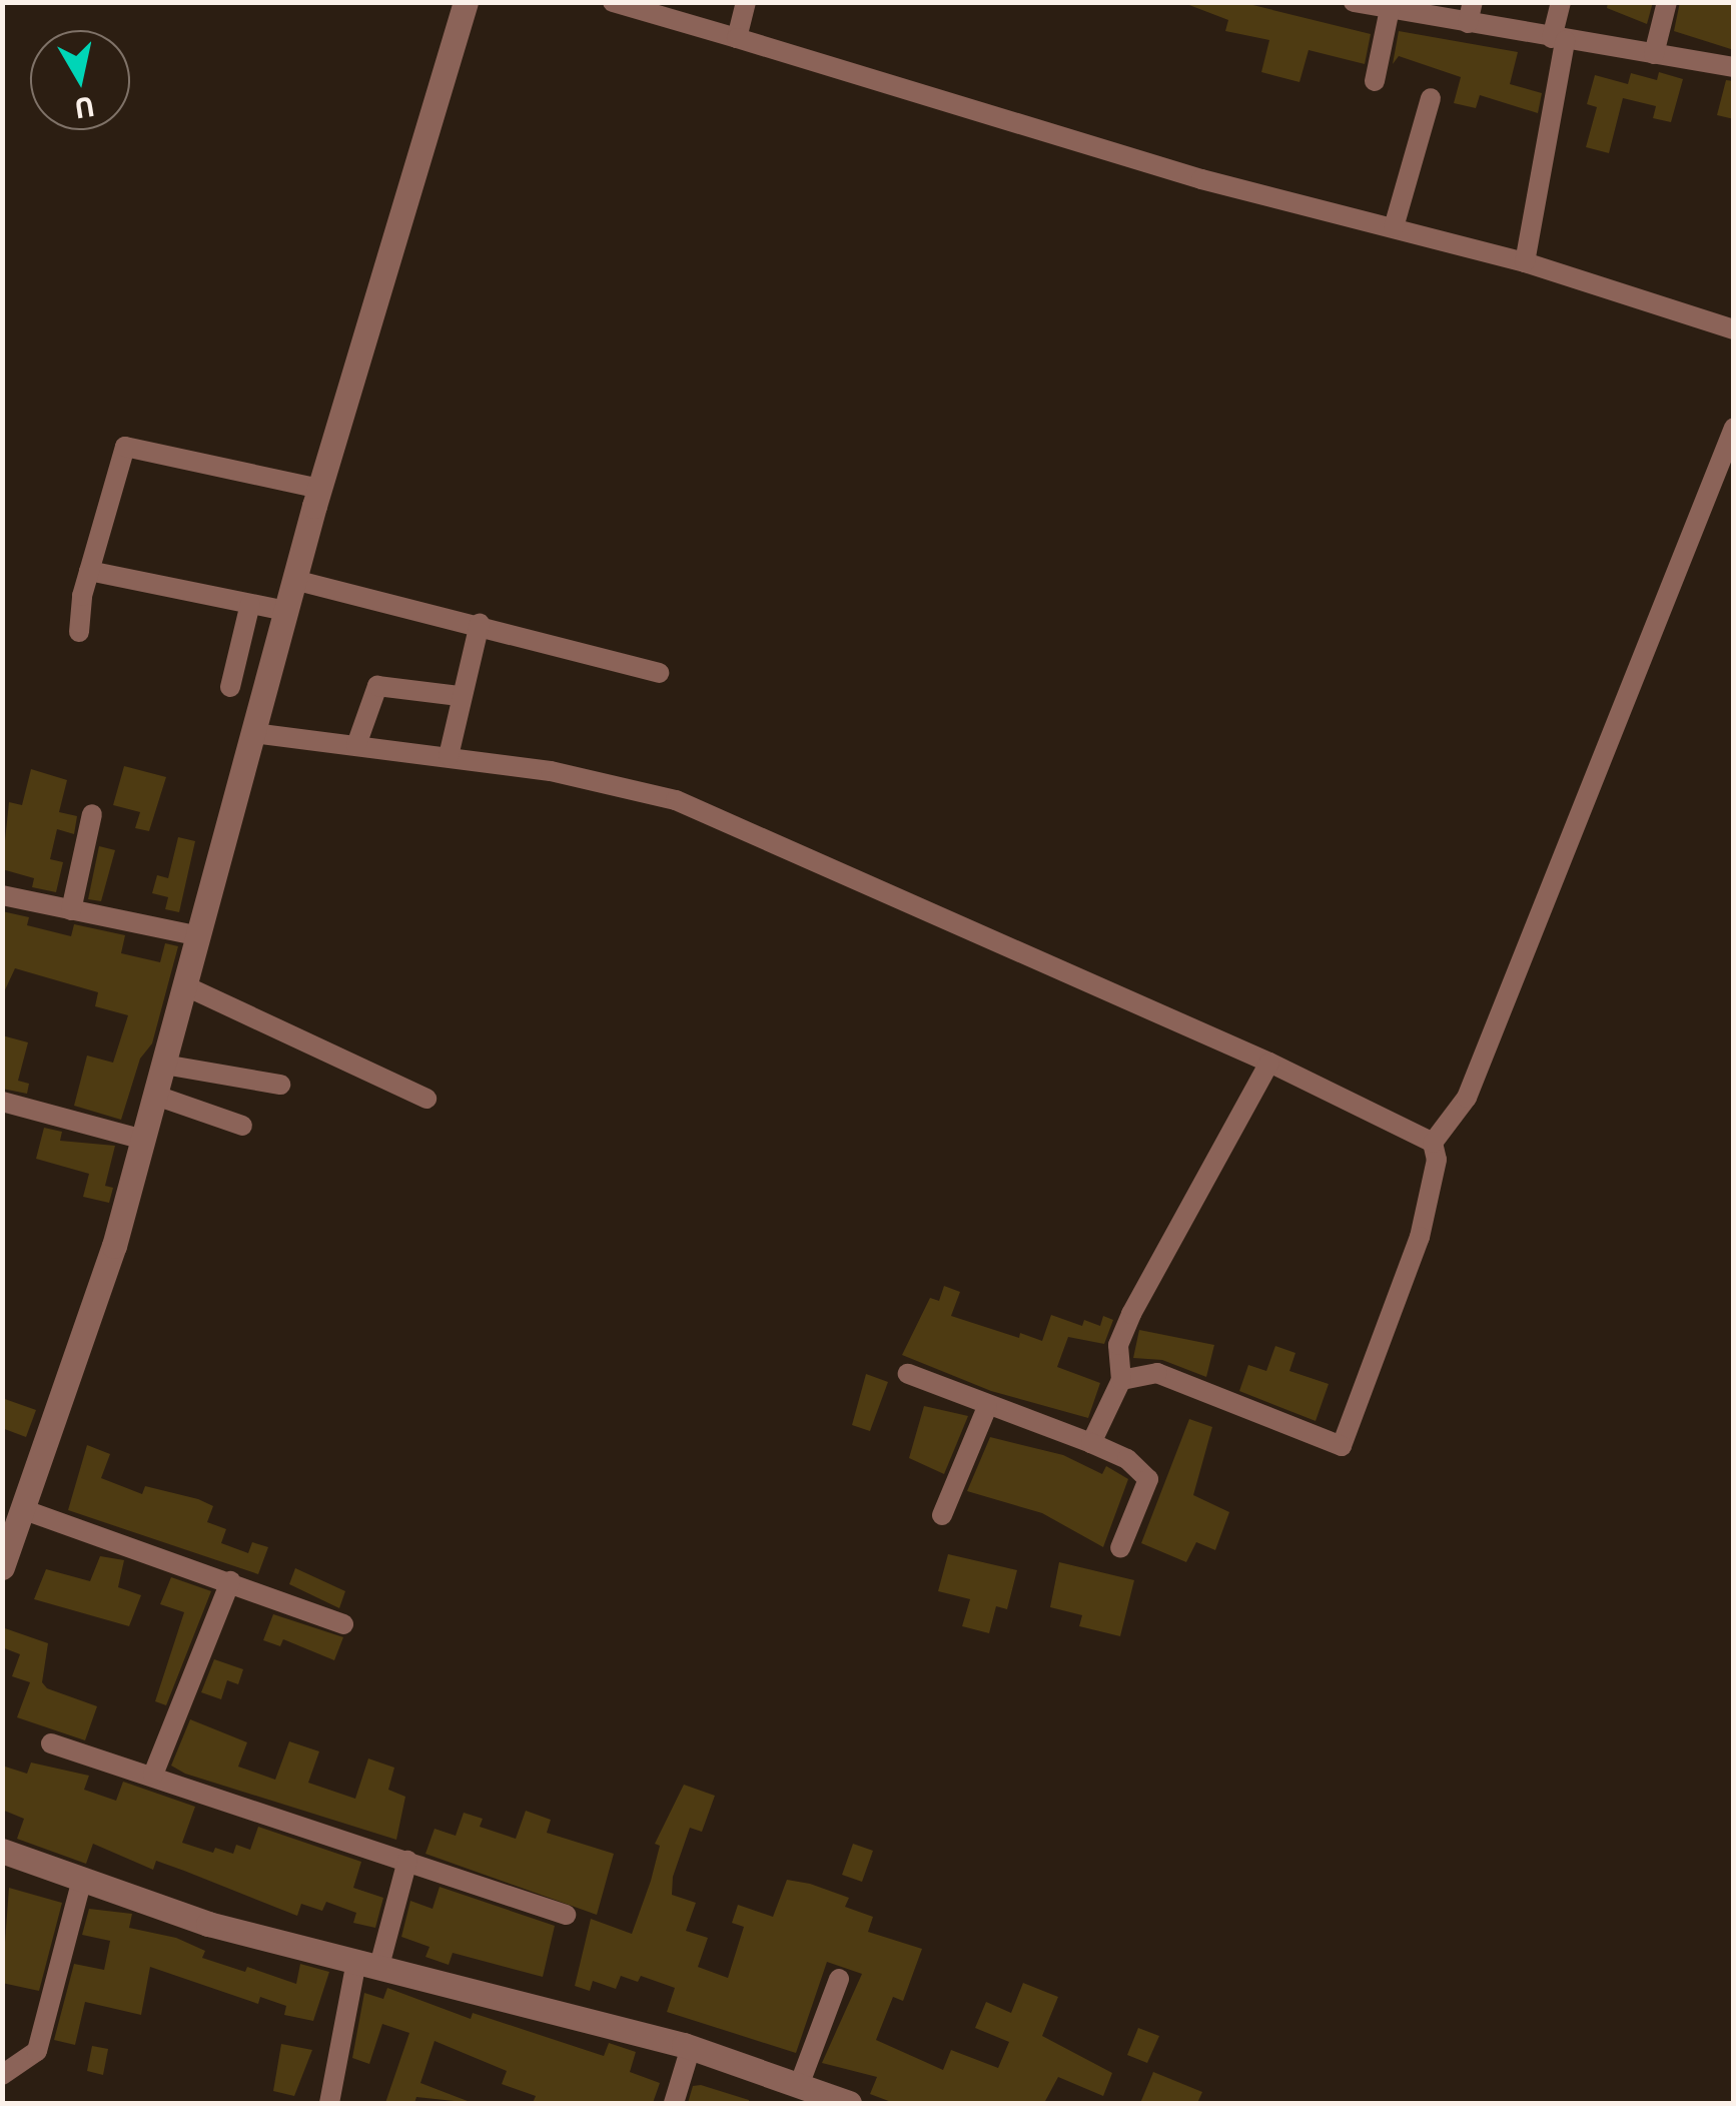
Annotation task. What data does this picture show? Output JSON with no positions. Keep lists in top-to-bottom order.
{
  "north": "bottom"
}
